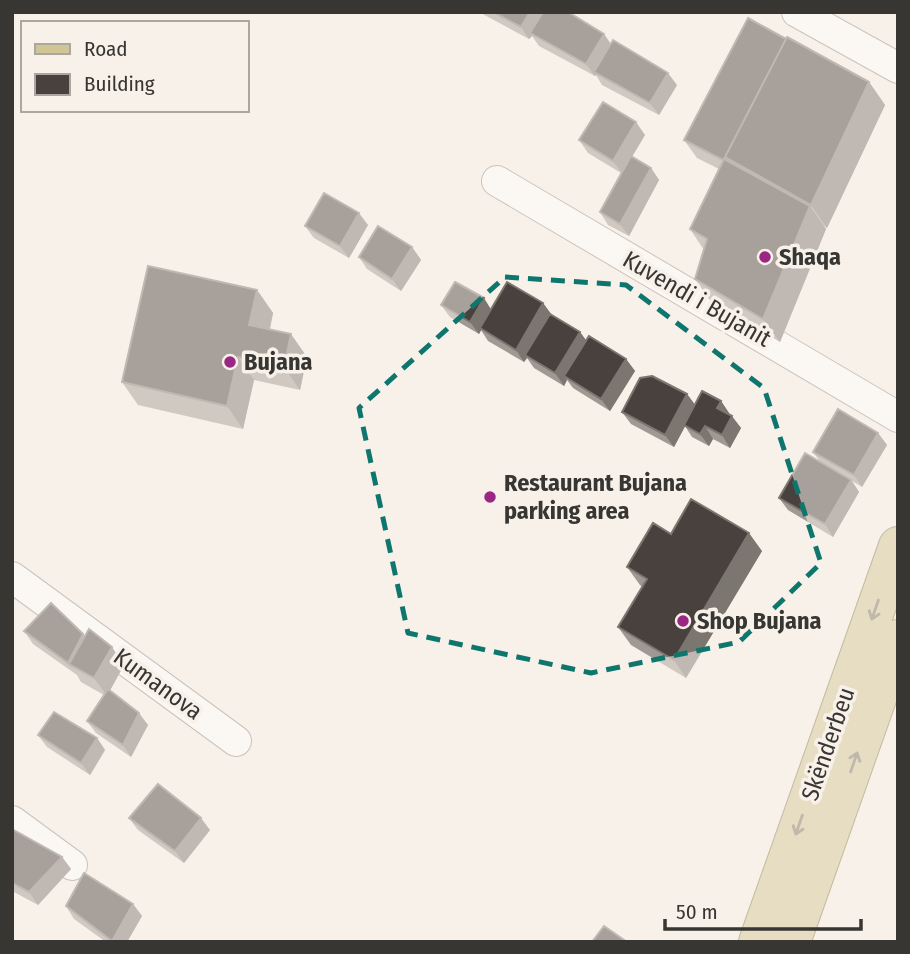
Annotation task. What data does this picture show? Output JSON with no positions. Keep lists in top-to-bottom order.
{
  "streets": {
    "main road": ["Skënderbeu"],
    "street": ["Kuvendi i Bujanit", "Kumanova"]
  },
  "places": [
    "Shaqa",
    "Bujana",
    "Restaurant Bujana parking area",
    "Shop Bujana"
  ],
  "legend": ["Road", "Building"],
  "scale_bar": "50 m"
}
